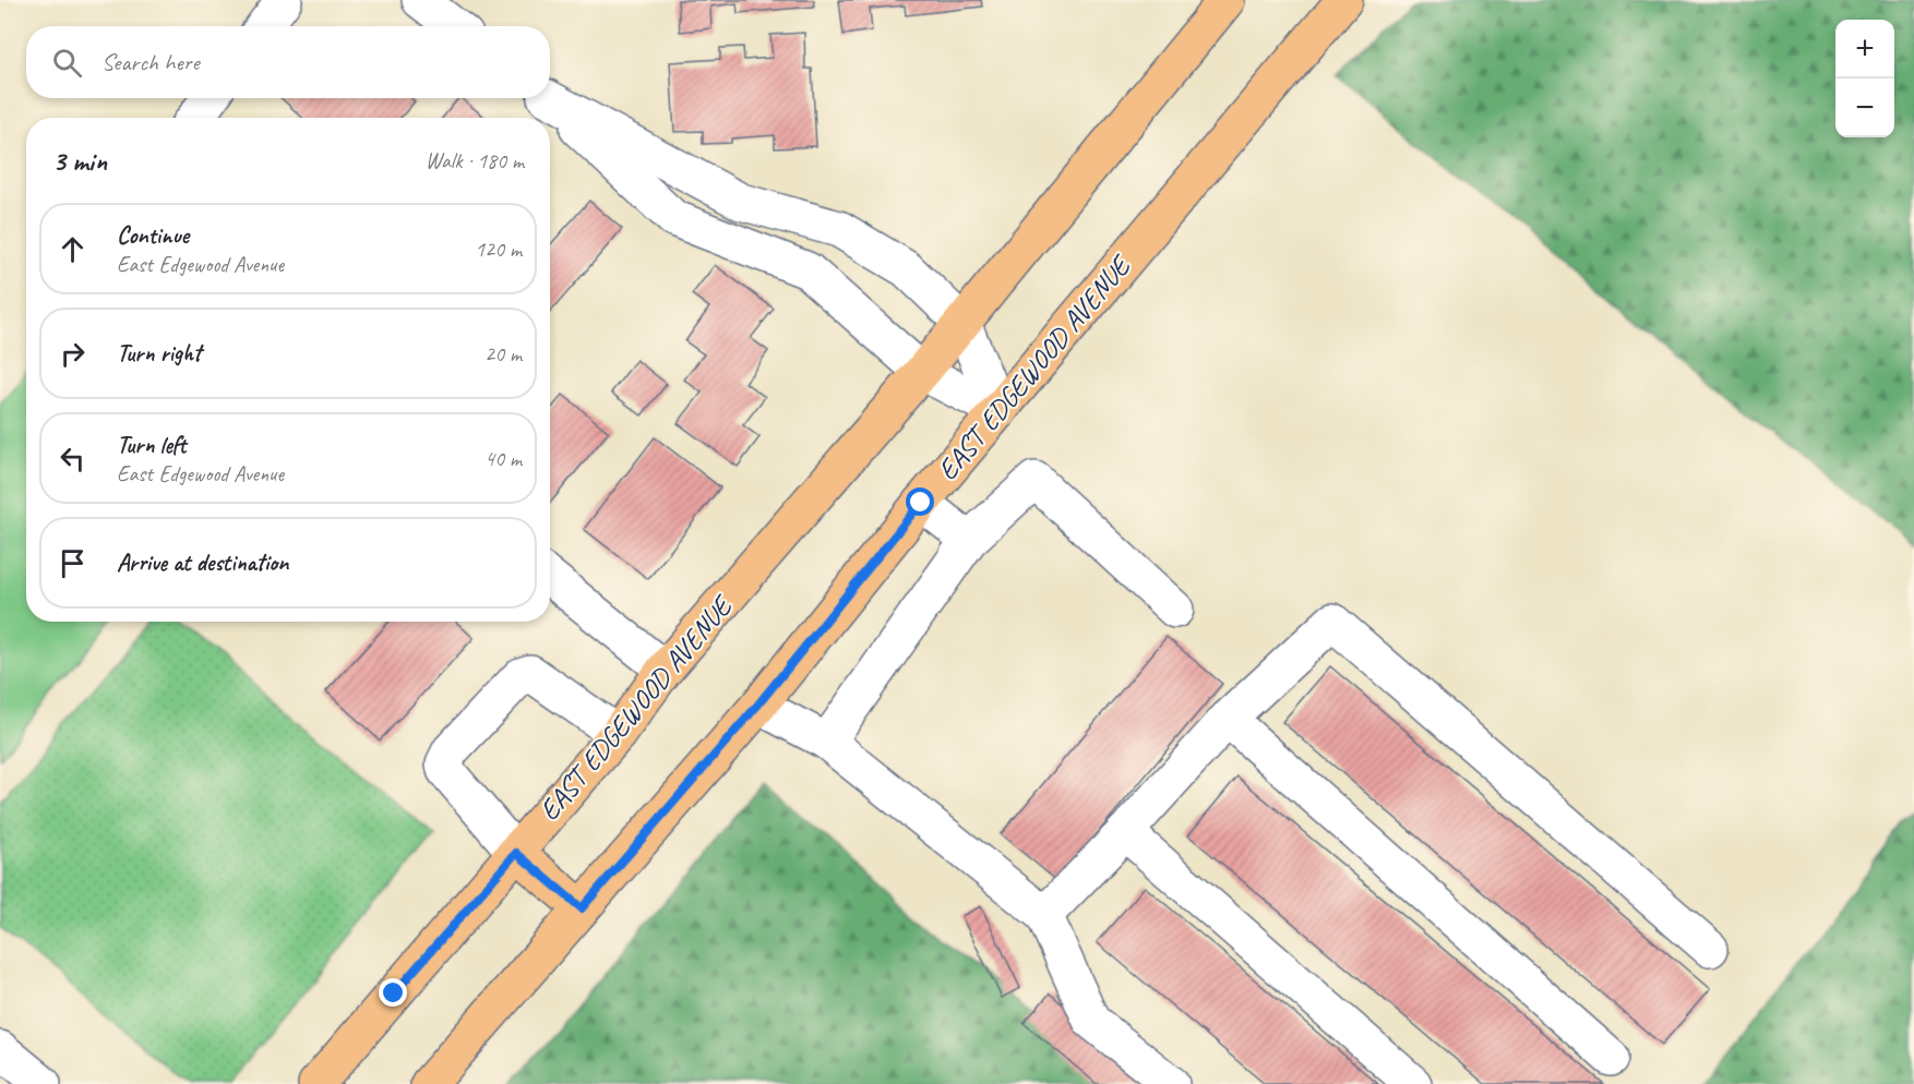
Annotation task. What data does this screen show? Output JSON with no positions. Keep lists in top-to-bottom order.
{
  "streets": {
    "main road": ["EAST EDGEWOOD AVENUE"]
  },
  "page": {
    "map_buttons": ["+", "−"],
    "search": "Search here",
    "heading": ["3 min", "Walk · 180 m"],
    "list": [
      ["Continue", "East Edgewood Avenue", "120 m"],
      ["Turn right", "20 m"],
      ["Turn left", "East Edgewood Avenue", "40 m"],
      "Arrive at destination"
    ]
  }
}
